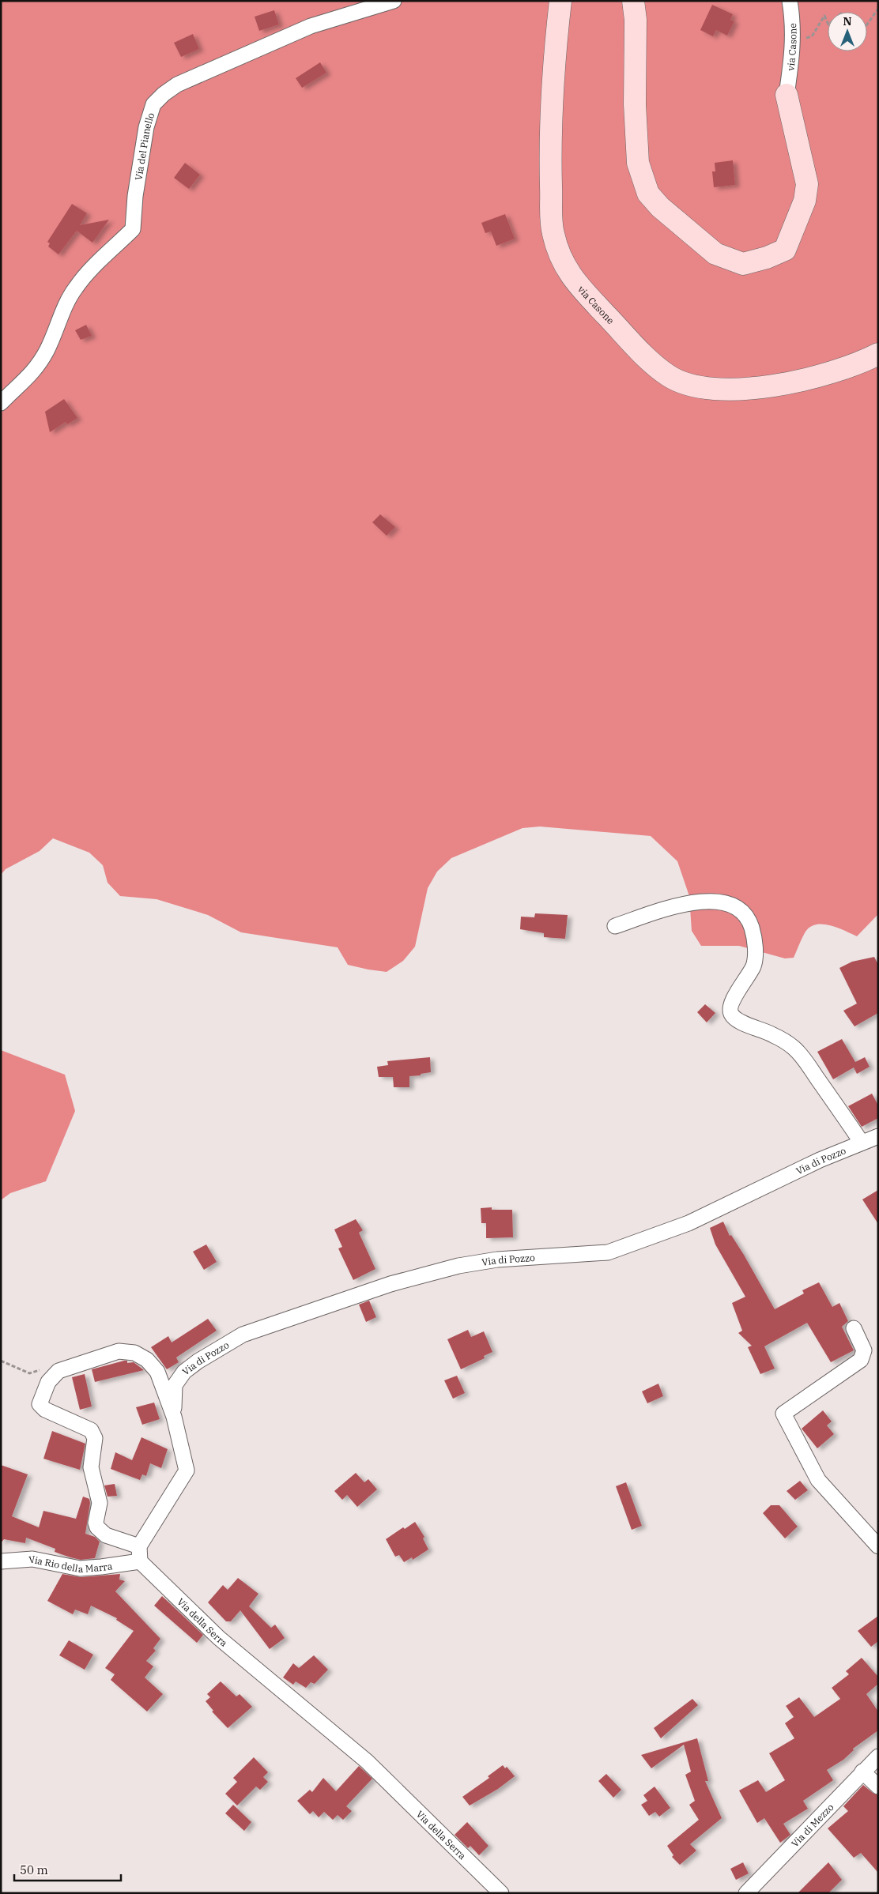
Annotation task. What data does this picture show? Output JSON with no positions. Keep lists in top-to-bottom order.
{
  "streets": {
    "street": [
      "via Casone",
      "Via del Pianello",
      "Via di Pozzo",
      "Via Rio della Marra",
      "Via della Serra",
      "Via di Mezzo"
    ]
  },
  "crossings": [
    ["Via Rio della Marra", "Via della Serra"]
  ],
  "scale_bar": "50 m",
  "north": "top"
}
